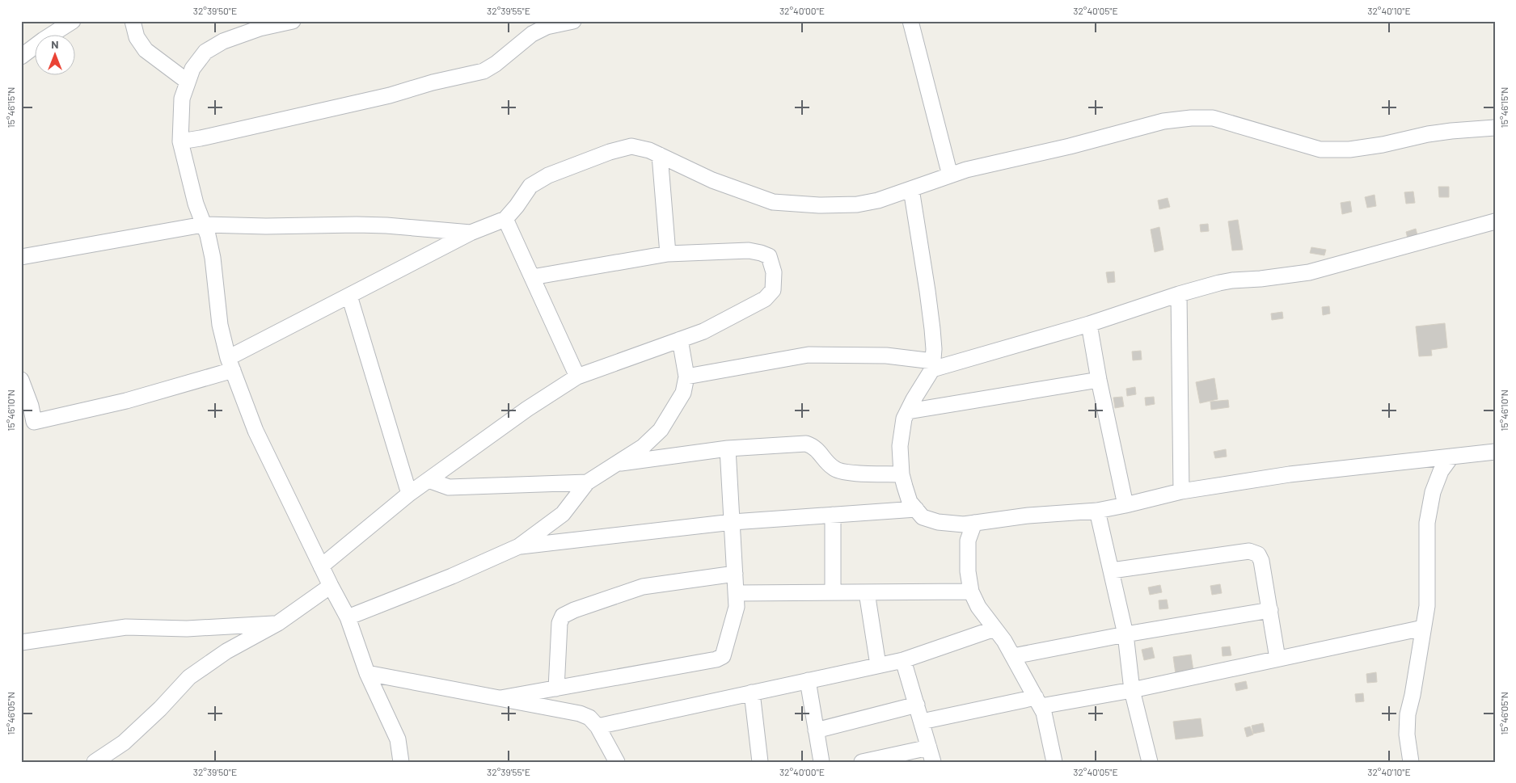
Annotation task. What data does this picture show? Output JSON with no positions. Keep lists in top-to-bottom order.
{
  "north": "top",
  "coordinates": [
    "32°39'50\"E",
    "32°39'55\"E",
    "32°40'00\"E",
    "32°40'05\"E",
    "32°40'10\"E",
    "15°46'15\"N",
    "15°46'10\"N",
    "15°46'05\"N"
  ]
}
